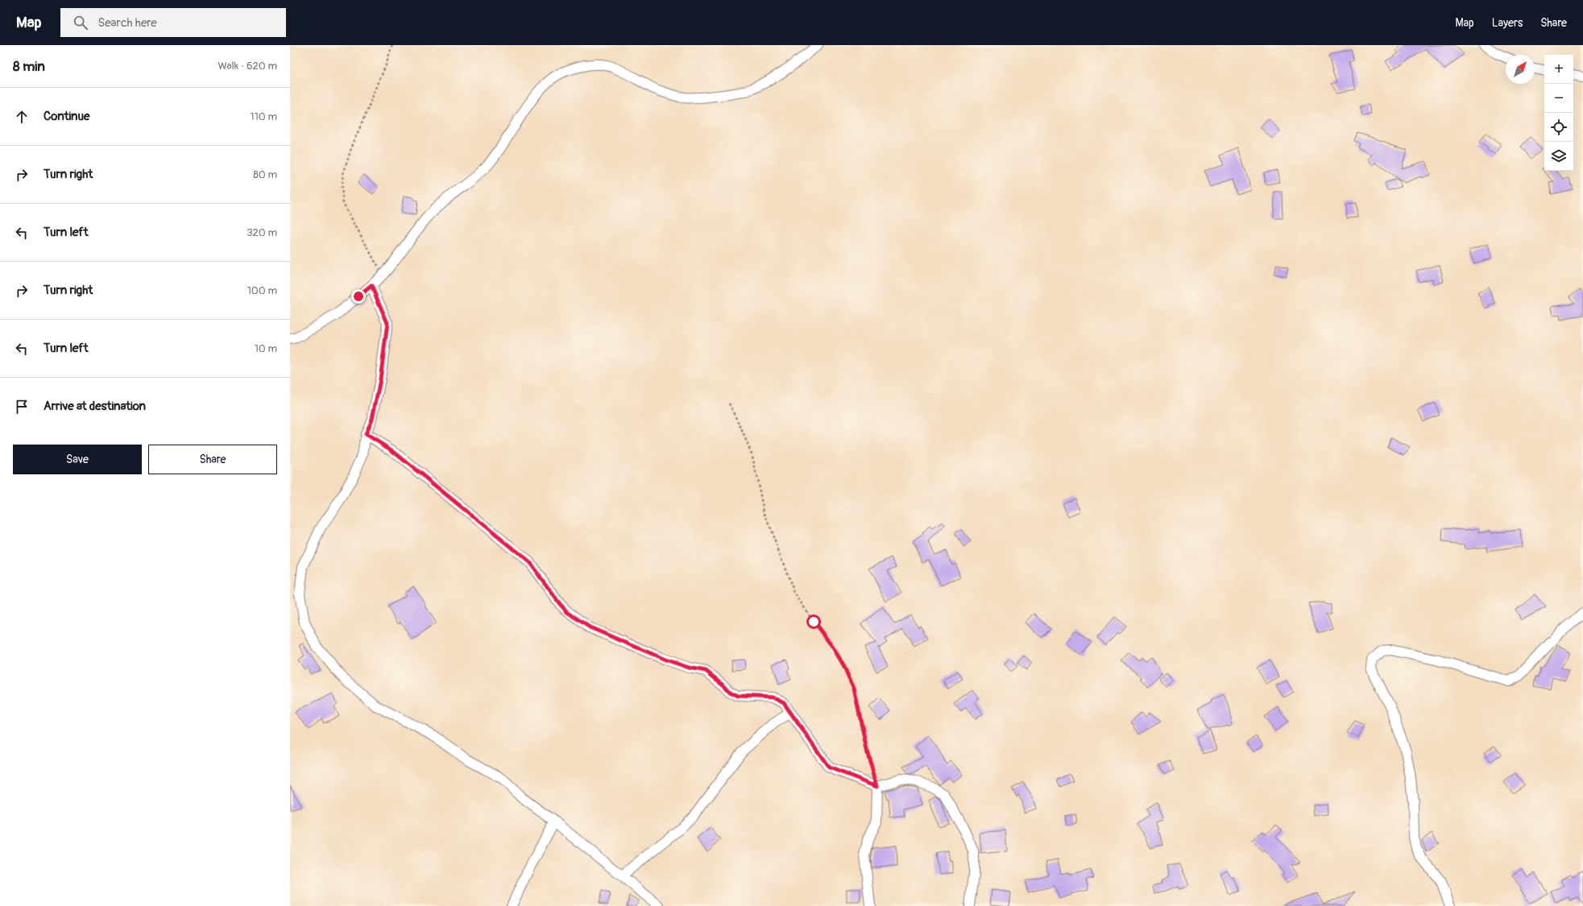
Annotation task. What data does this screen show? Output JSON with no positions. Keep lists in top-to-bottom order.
{
  "north": "top right",
  "page": {
    "header": "Map",
    "search": "Search here",
    "nav": ["Map", "Layers", "Share"],
    "heading": ["8 min", "Walk · 620 m"],
    "map_buttons": ["+", "−"],
    "list": [
      ["Continue", "110 m"],
      ["Turn right", "80 m"],
      ["Turn left", "320 m"],
      ["Turn right", "100 m"],
      ["Turn left", "10 m"],
      "Arrive at destination"
    ],
    "buttons": ["Save", "Share"]
  }
}
